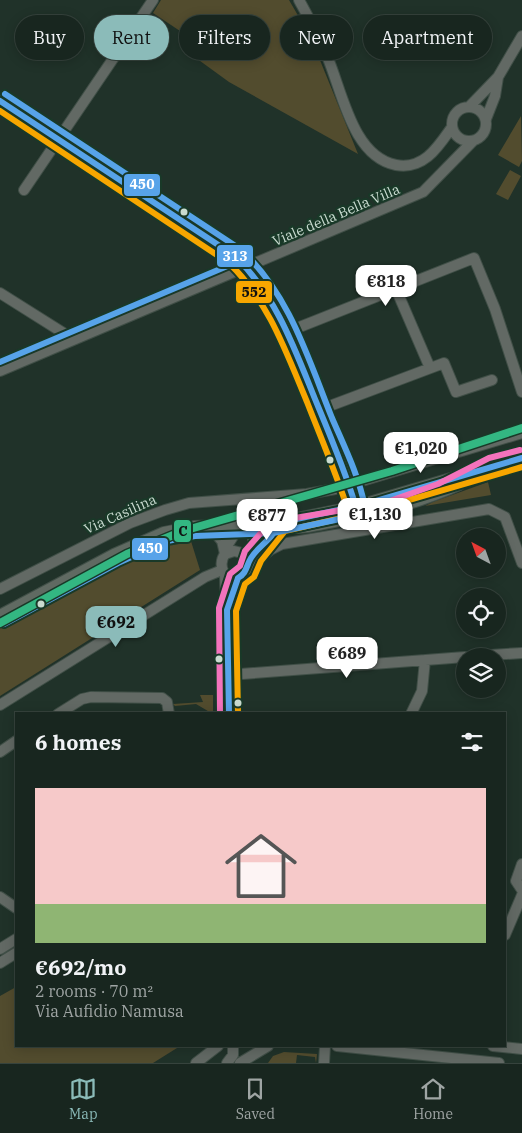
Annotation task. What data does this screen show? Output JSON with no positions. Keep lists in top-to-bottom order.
{
  "streets": {
    "street": ["Viale della Bella Villa", "Via Casilina"]
  },
  "lines": [
    "transit line 450",
    "transit line 313",
    "transit line 552",
    "transit line C"
  ],
  "north": "top left",
  "page": {
    "chip": [
      "Buy",
      "Rent",
      "Filters",
      "New",
      "Apartment"
    ],
    "price": [
      "€818",
      "€1,020",
      "€1,130",
      "€877",
      "€692",
      "€689"
    ],
    "heading": "6 homes",
    "list": [
      {
        "name": "€692/mo",
        "note": "2 rooms · 70 m² · Via Aufidio Namusa"
      }
    ],
    "tabs": ["Map", "Saved", "Home"]
  }
}
